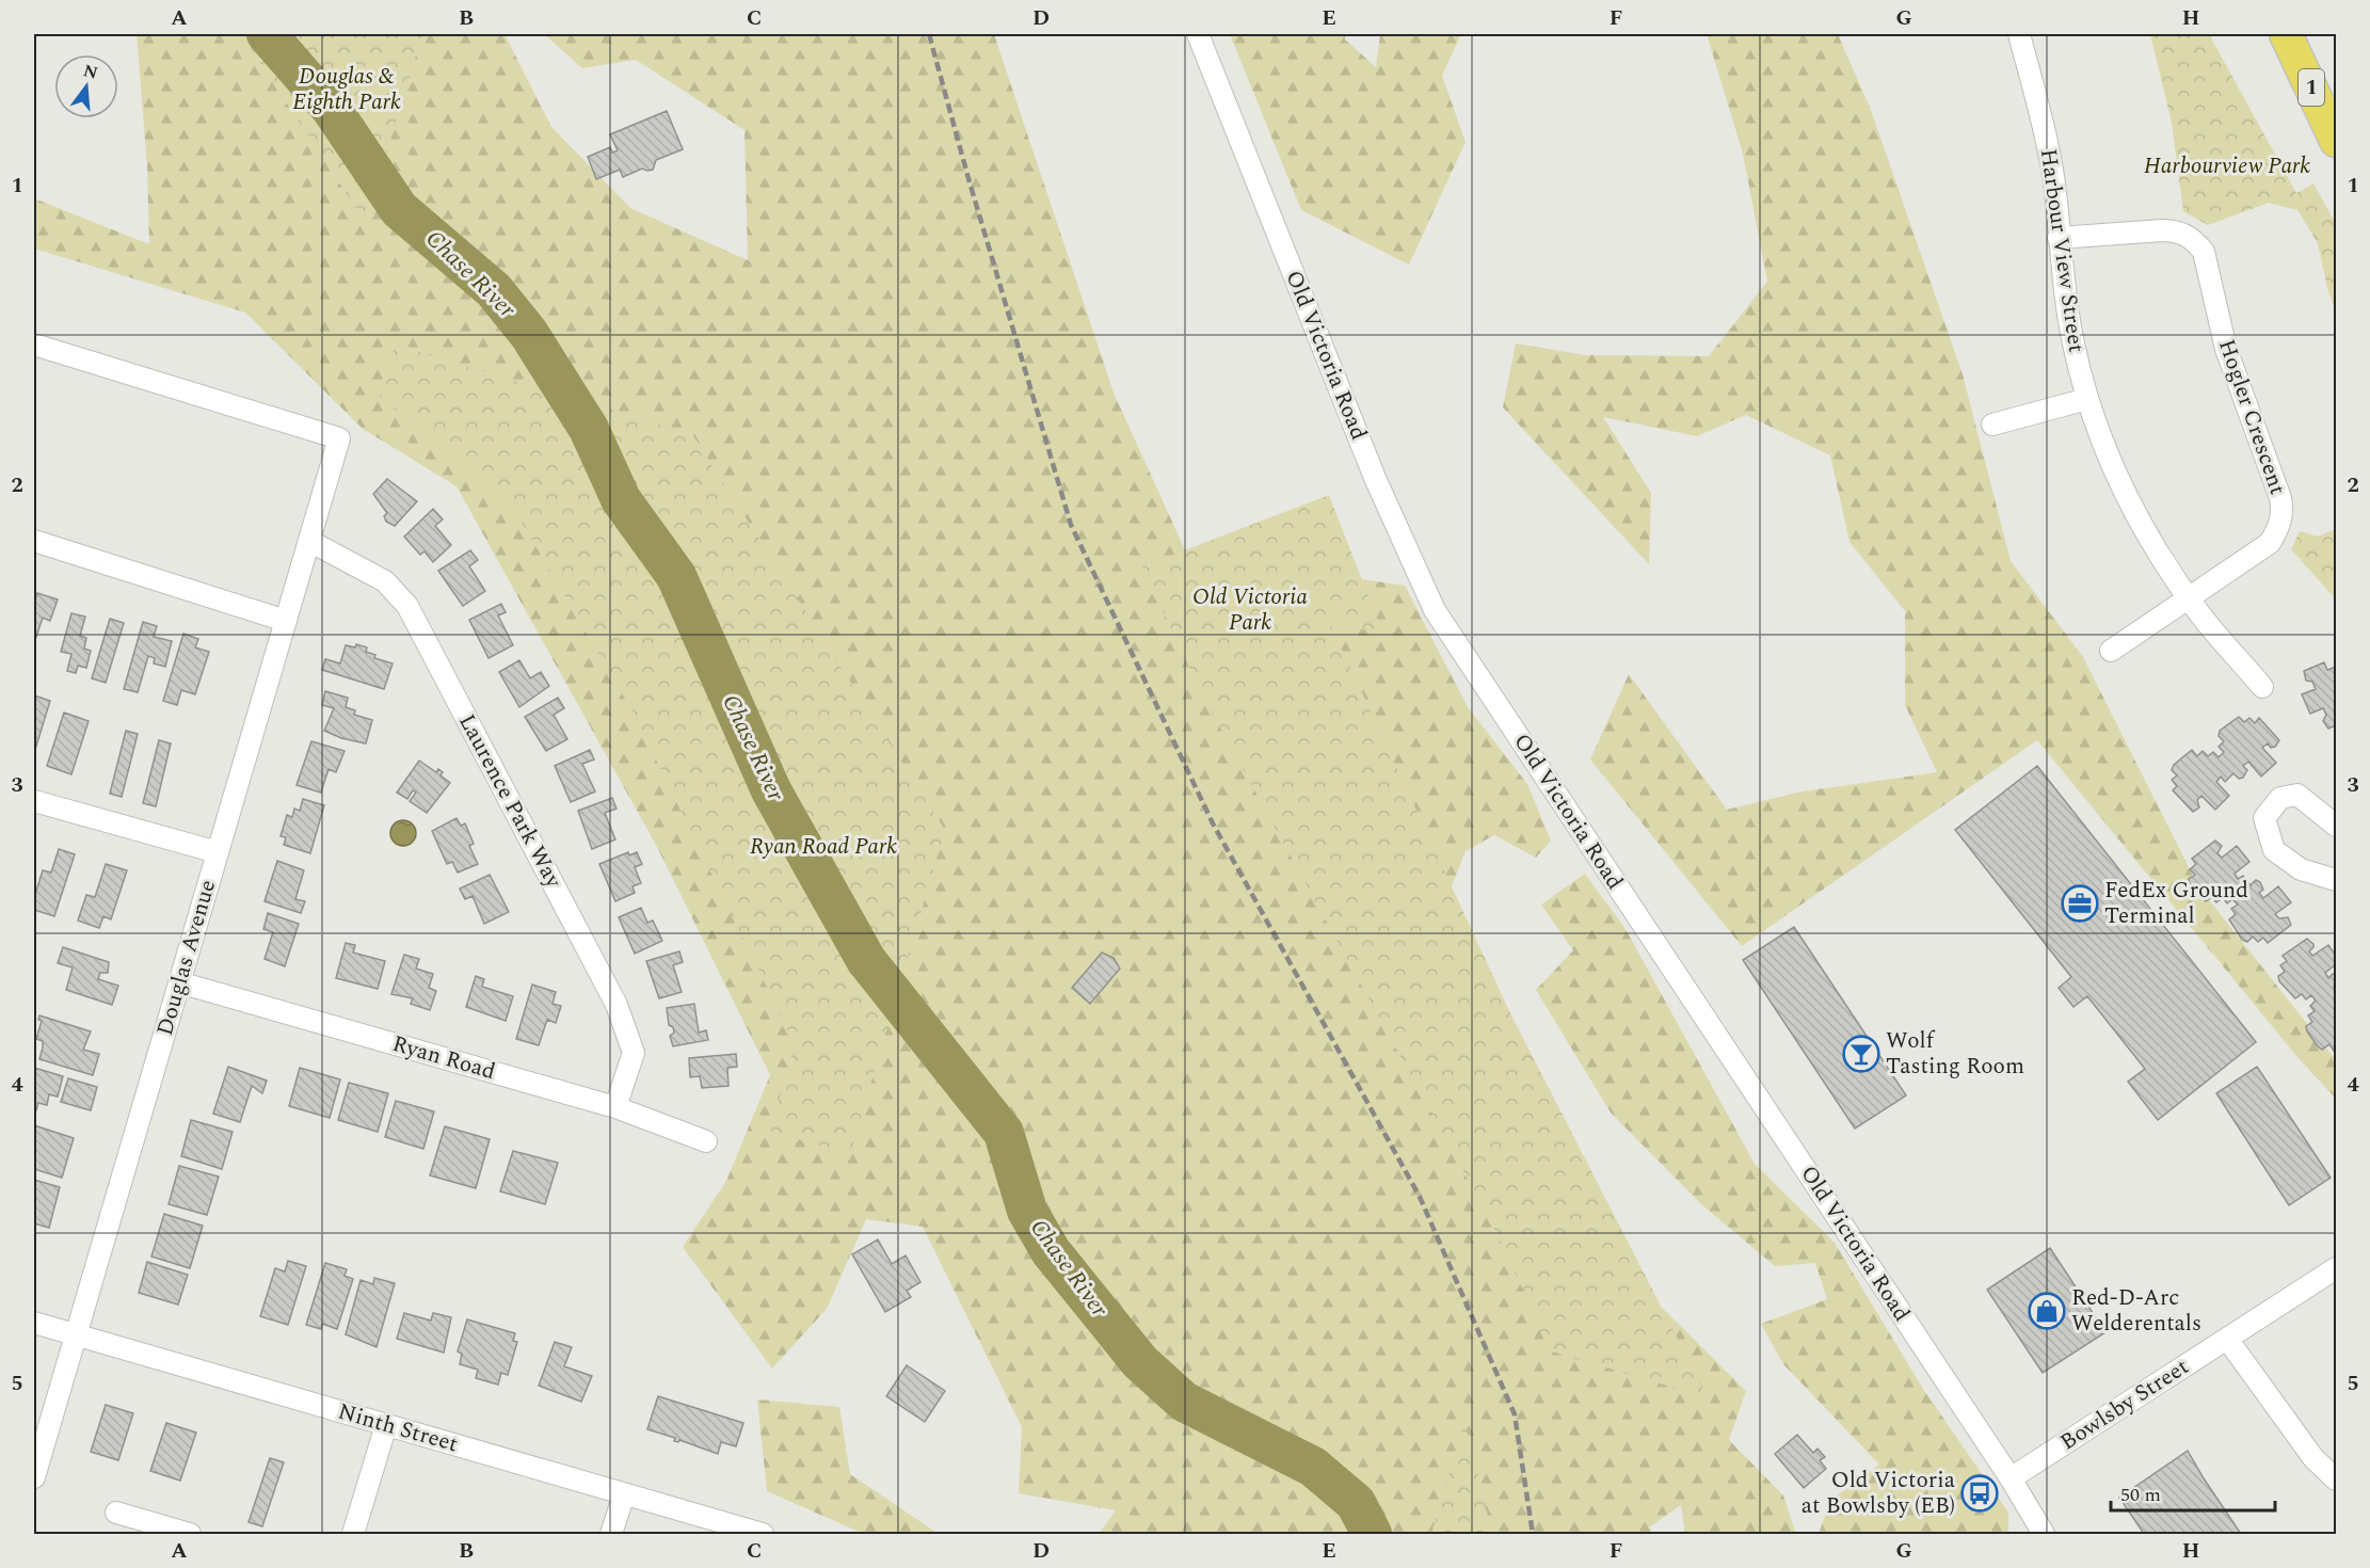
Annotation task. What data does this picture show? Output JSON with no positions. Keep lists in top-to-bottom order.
{
  "streets": {
    "highway": ["1"],
    "street": [
      "Harbour View Street",
      "Old Victoria Road",
      "Hogler Crescent",
      "Laurence Park Way",
      "Douglas Avenue",
      "Ryan Road",
      "Bowlsby Street",
      "Ninth Street"
    ]
  },
  "crossings": [
    ["Harbour View Street", "Hogler Crescent"],
    ["Old Victoria Road", "Bowlsby Street"],
    ["Laurence Park Way", "Douglas Avenue"],
    ["Laurence Park Way", "Ryan Road"],
    ["Douglas Avenue", "Ryan Road"],
    ["Douglas Avenue", "Ninth Street"]
  ],
  "water": ["Chase River"],
  "parks": [
    "Douglas & Eighth Park",
    "Harbourview Park",
    "Old Victoria Park",
    "Ryan Road Park"
  ],
  "places": {
    "office": ["FedEx Ground Terminal"],
    "bar": ["Wolf Tasting Room"],
    "shop": ["Red-D-Arc Welderentals"],
    "bus stop": ["Old Victoria at Bowlsby (EB)"]
  },
  "scale_bar": "50 m",
  "north": "top",
  "grid": {
    "columns": [
      "A",
      "B",
      "C",
      "D",
      "E",
      "F",
      "G",
      "H"
    ],
    "rows": [
      "1",
      "2",
      "3",
      "4",
      "5"
    ]
  }
}
